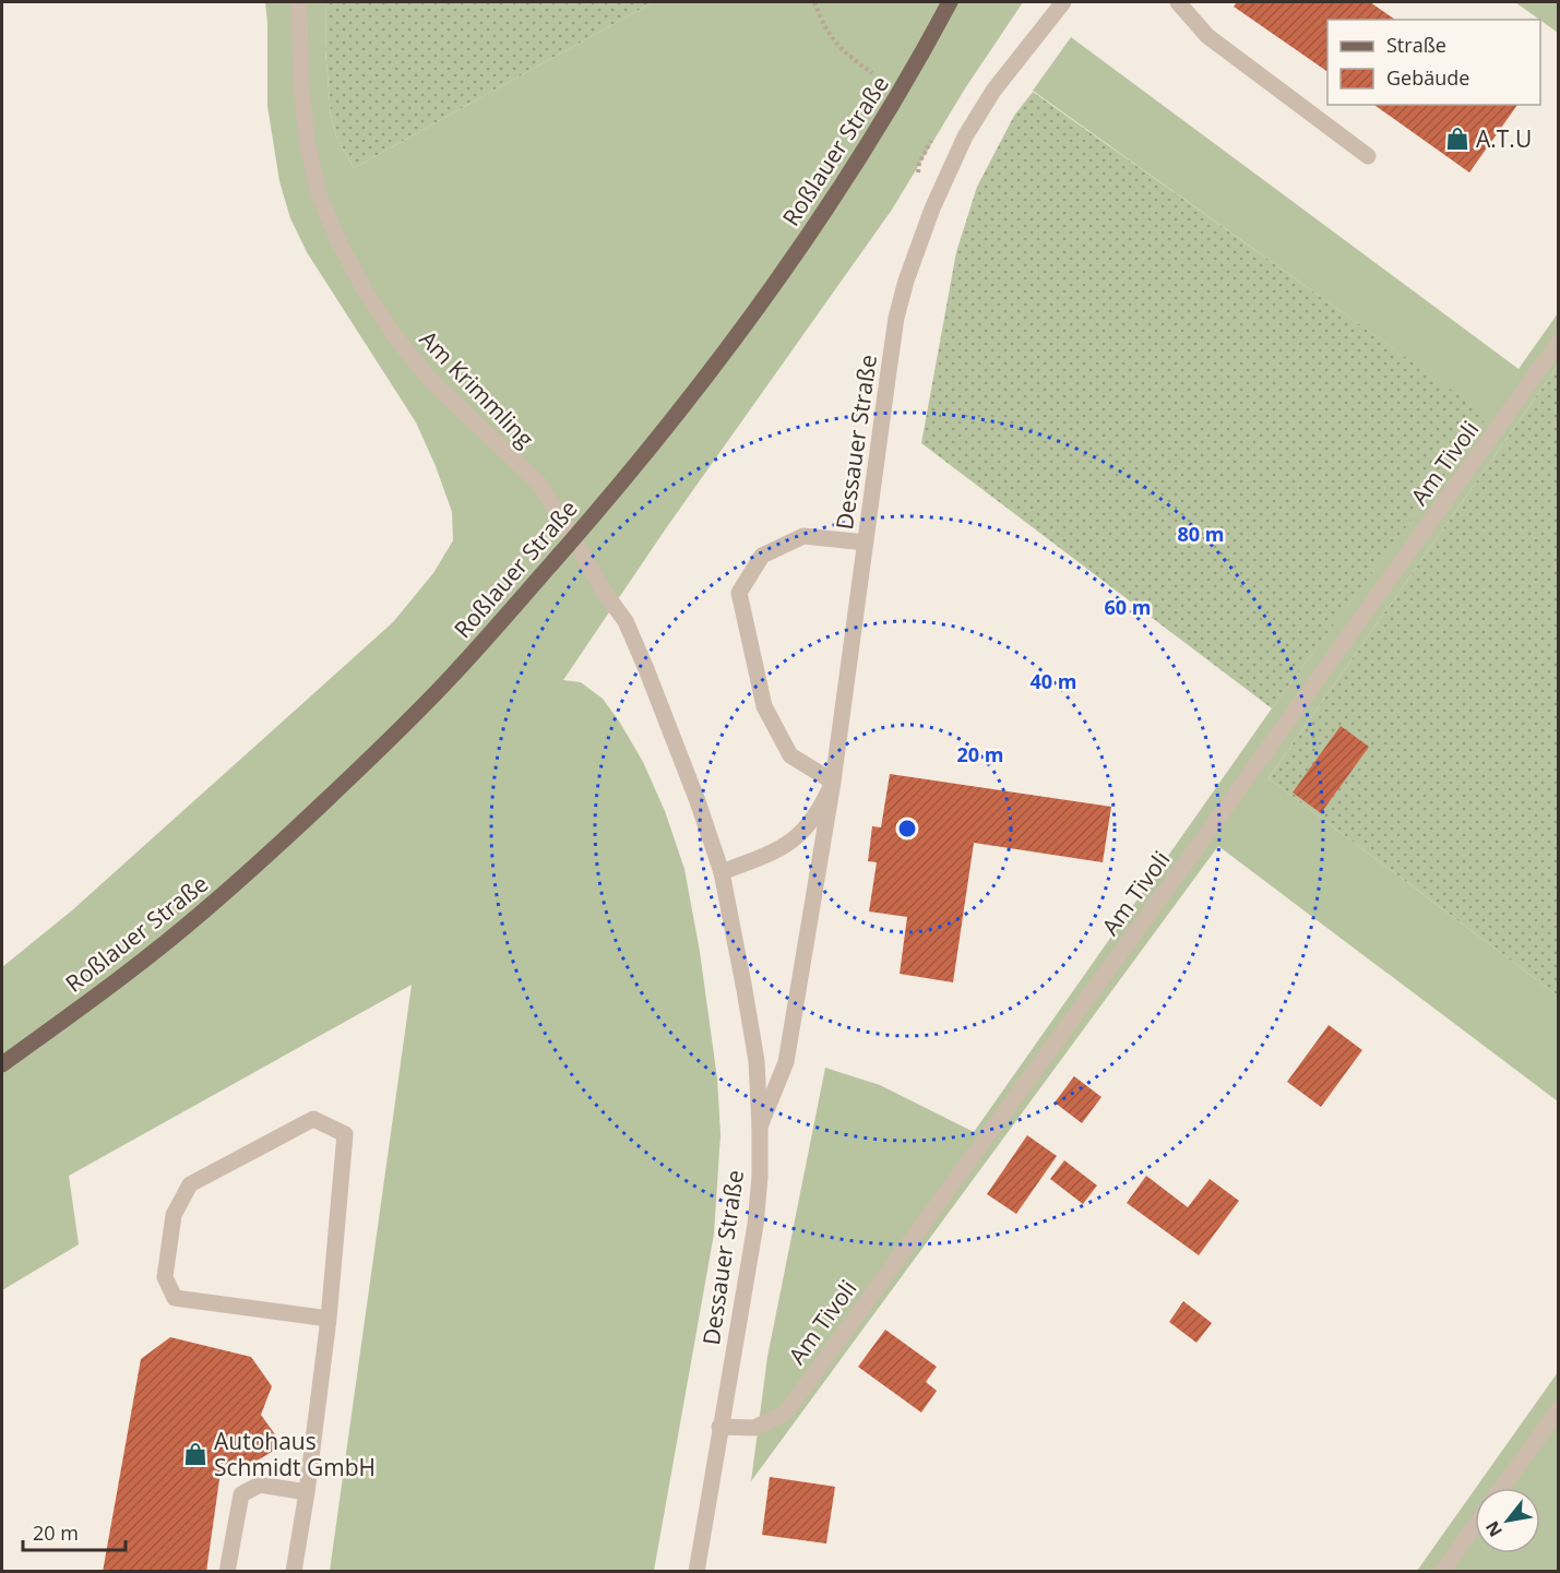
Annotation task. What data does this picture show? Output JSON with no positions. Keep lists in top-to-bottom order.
{
  "streets": {
    "main road": ["Roßlauer Straße"],
    "street": ["Am Krimmling", "Dessauer Straße", "Am Tivoli"]
  },
  "crossings": [
    ["Roßlauer Straße", "Am Krimmling"],
    ["Roßlauer Straße", "Dessauer Straße"],
    ["Am Krimmling", "Dessauer Straße"],
    ["Dessauer Straße", "Am Tivoli"]
  ],
  "places": {
    "shop": ["A.T.U", "Autohaus Schmidt GmbH"]
  },
  "legend": ["Straße", "Gebäude"],
  "scale_bar": "20 m",
  "north": "bottom left",
  "rings": [
    "80 m",
    "60 m",
    "40 m",
    "20 m"
  ]
}
